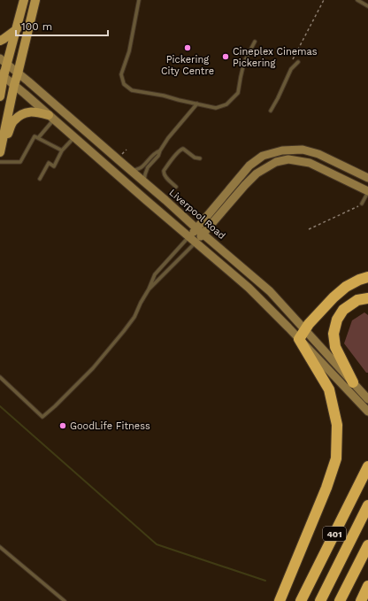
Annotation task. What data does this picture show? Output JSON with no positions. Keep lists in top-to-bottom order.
{
  "streets": {
    "highway": ["401"],
    "main road": ["Liverpool Road"]
  },
  "places": ["Pickering City Centre", "Cineplex Cinemas Pickering", "GoodLife Fitness"],
  "scale_bar": "100 m"
}
